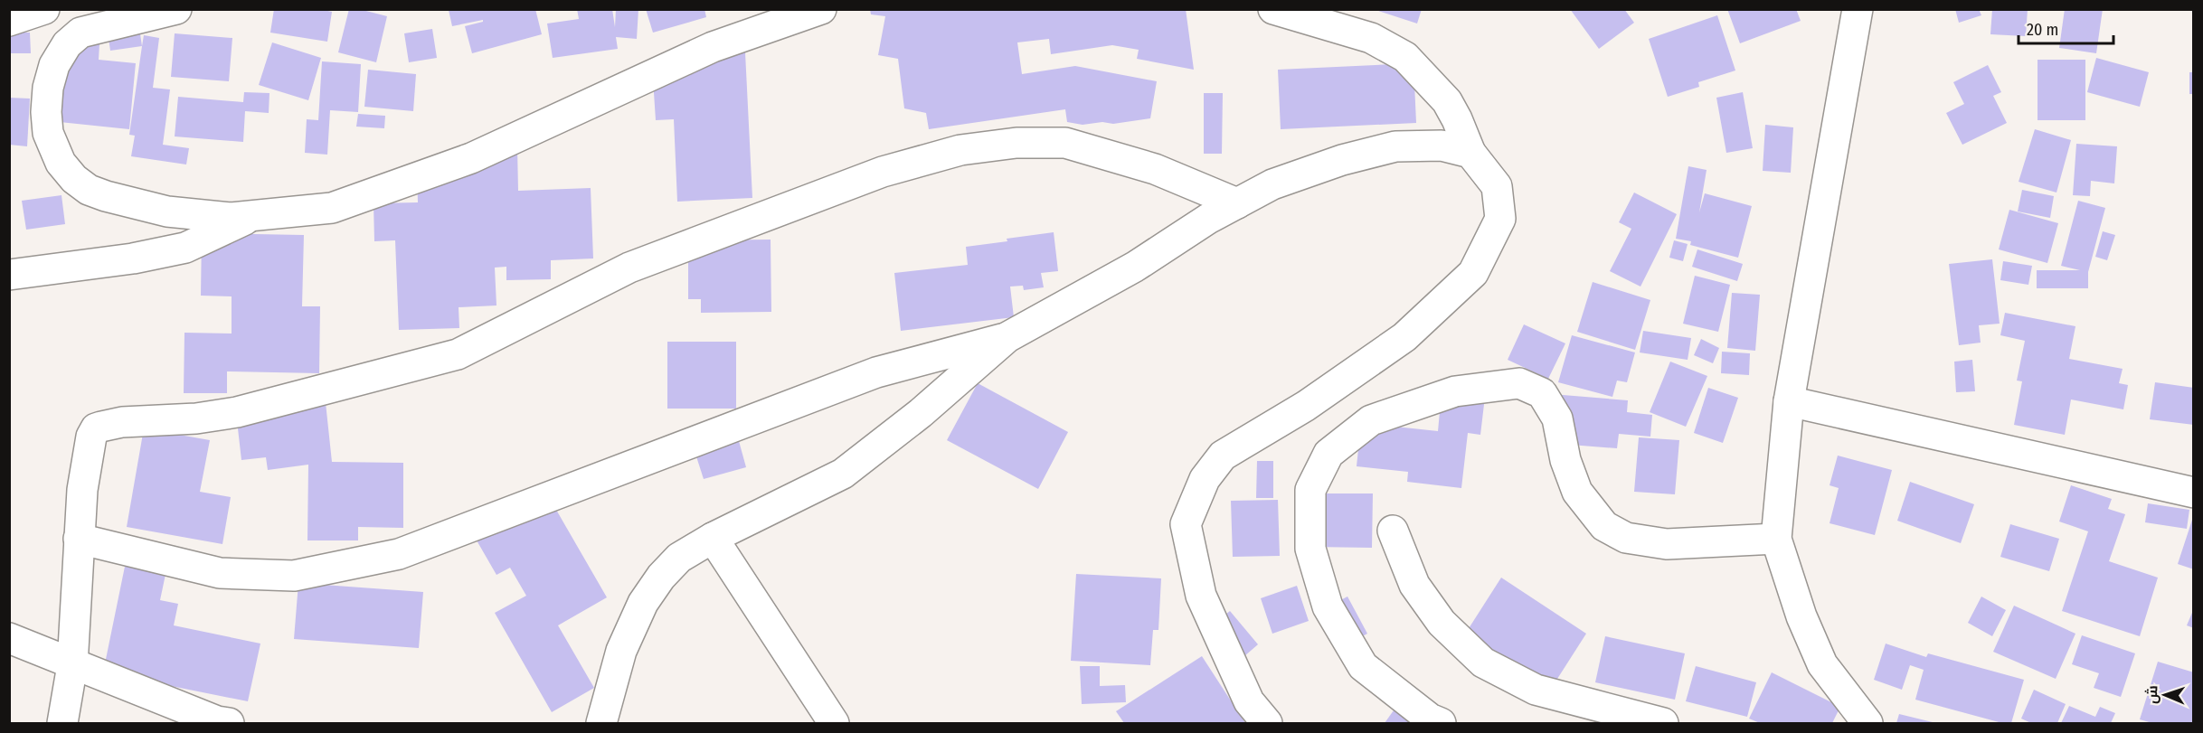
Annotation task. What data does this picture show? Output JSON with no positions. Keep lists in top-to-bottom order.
{
  "scale_bar": "20 m",
  "north": "left"
}
